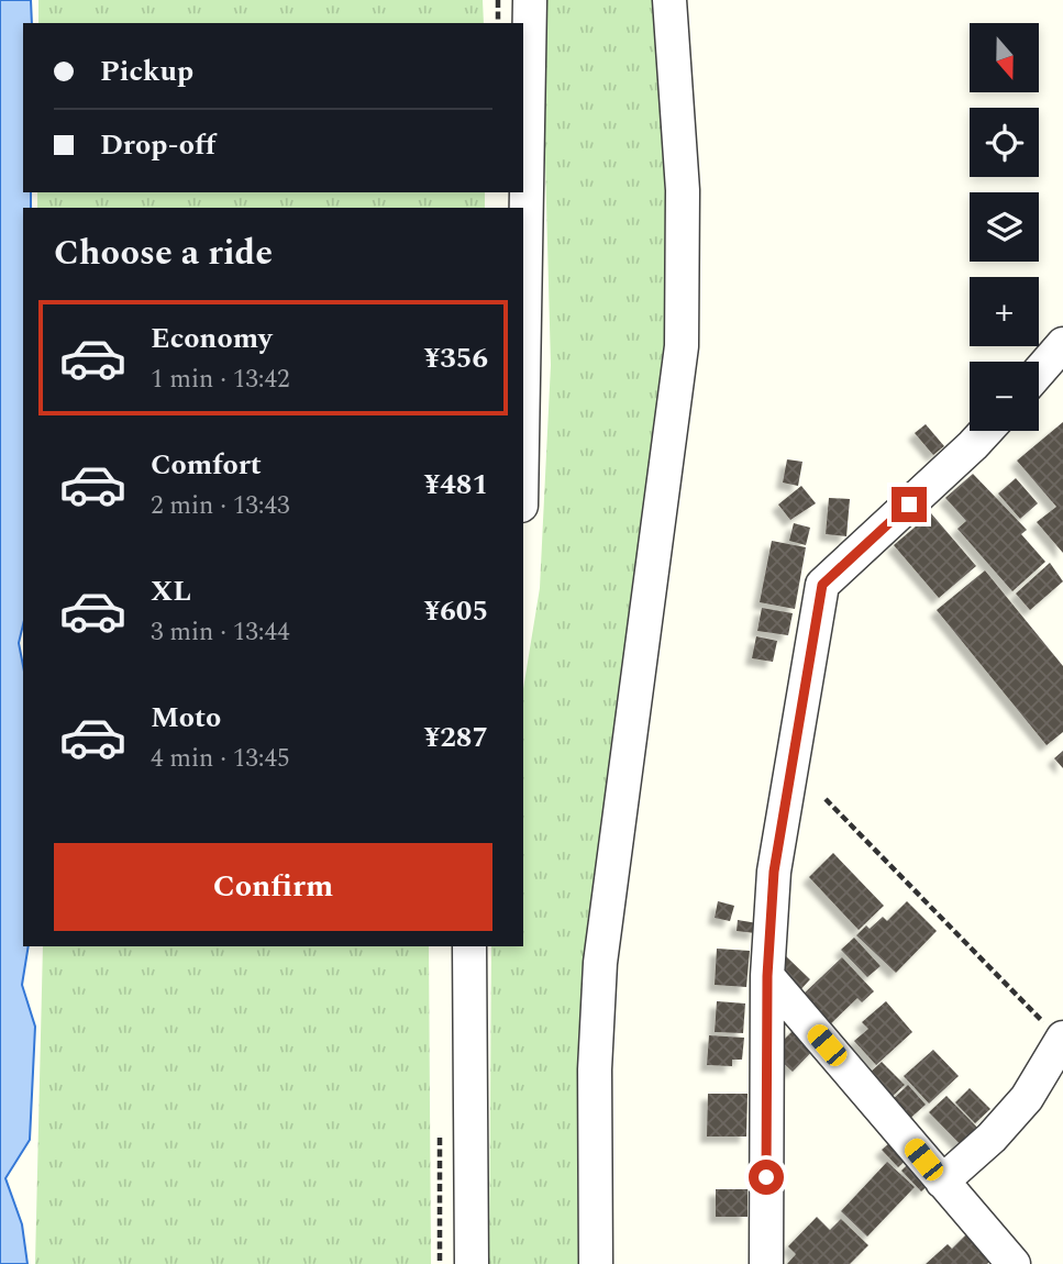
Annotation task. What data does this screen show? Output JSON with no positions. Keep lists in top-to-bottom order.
{
  "north": "bottom",
  "page": {
    "map_buttons": ["+", "−"],
    "banner": ["Pickup", "Drop-off"],
    "heading": "Choose a ride",
    "list": [
      {
        "name": "Economy",
        "note": "1 min · 13:42",
        "value": "¥356"
      },
      {
        "name": "Comfort",
        "note": "2 min · 13:43",
        "value": "¥481"
      },
      {
        "name": "XL",
        "note": "3 min · 13:44",
        "value": "¥605"
      },
      {
        "name": "Moto",
        "note": "4 min · 13:45",
        "value": "¥287"
      }
    ],
    "buttons": "Confirm"
  }
}
